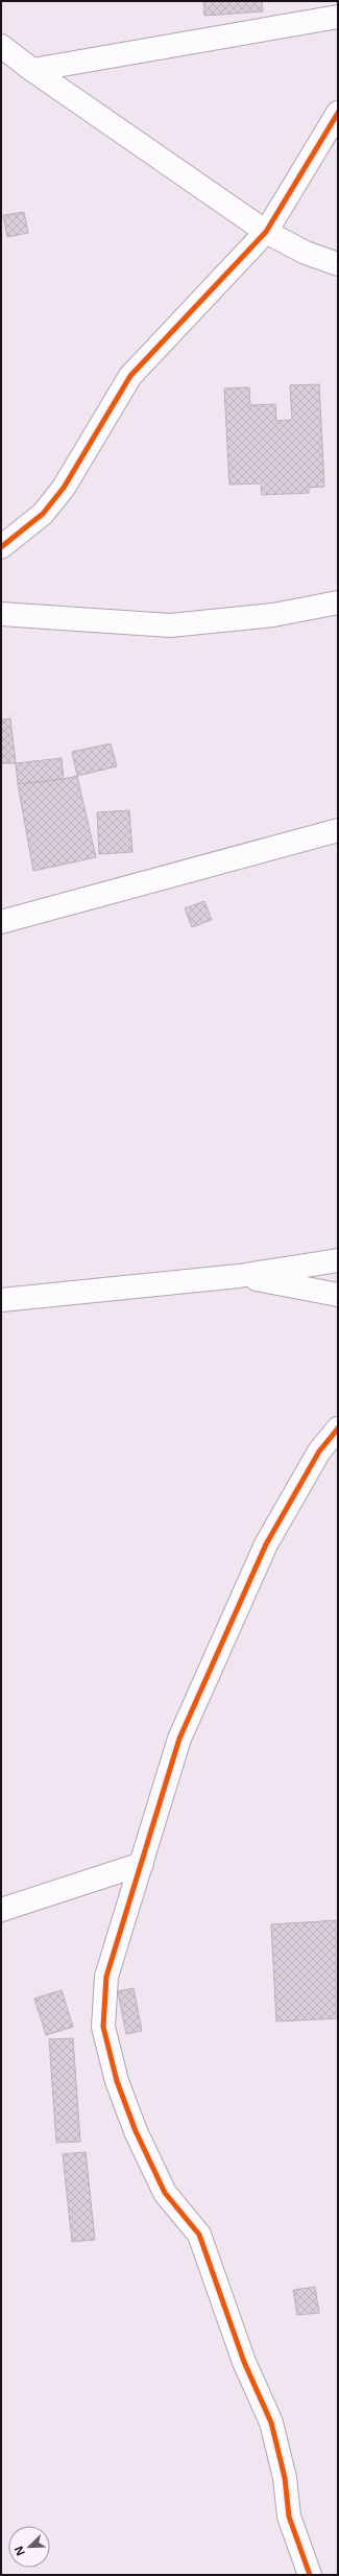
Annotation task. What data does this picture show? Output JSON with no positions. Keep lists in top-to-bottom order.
{
  "north": "bottom left"
}
